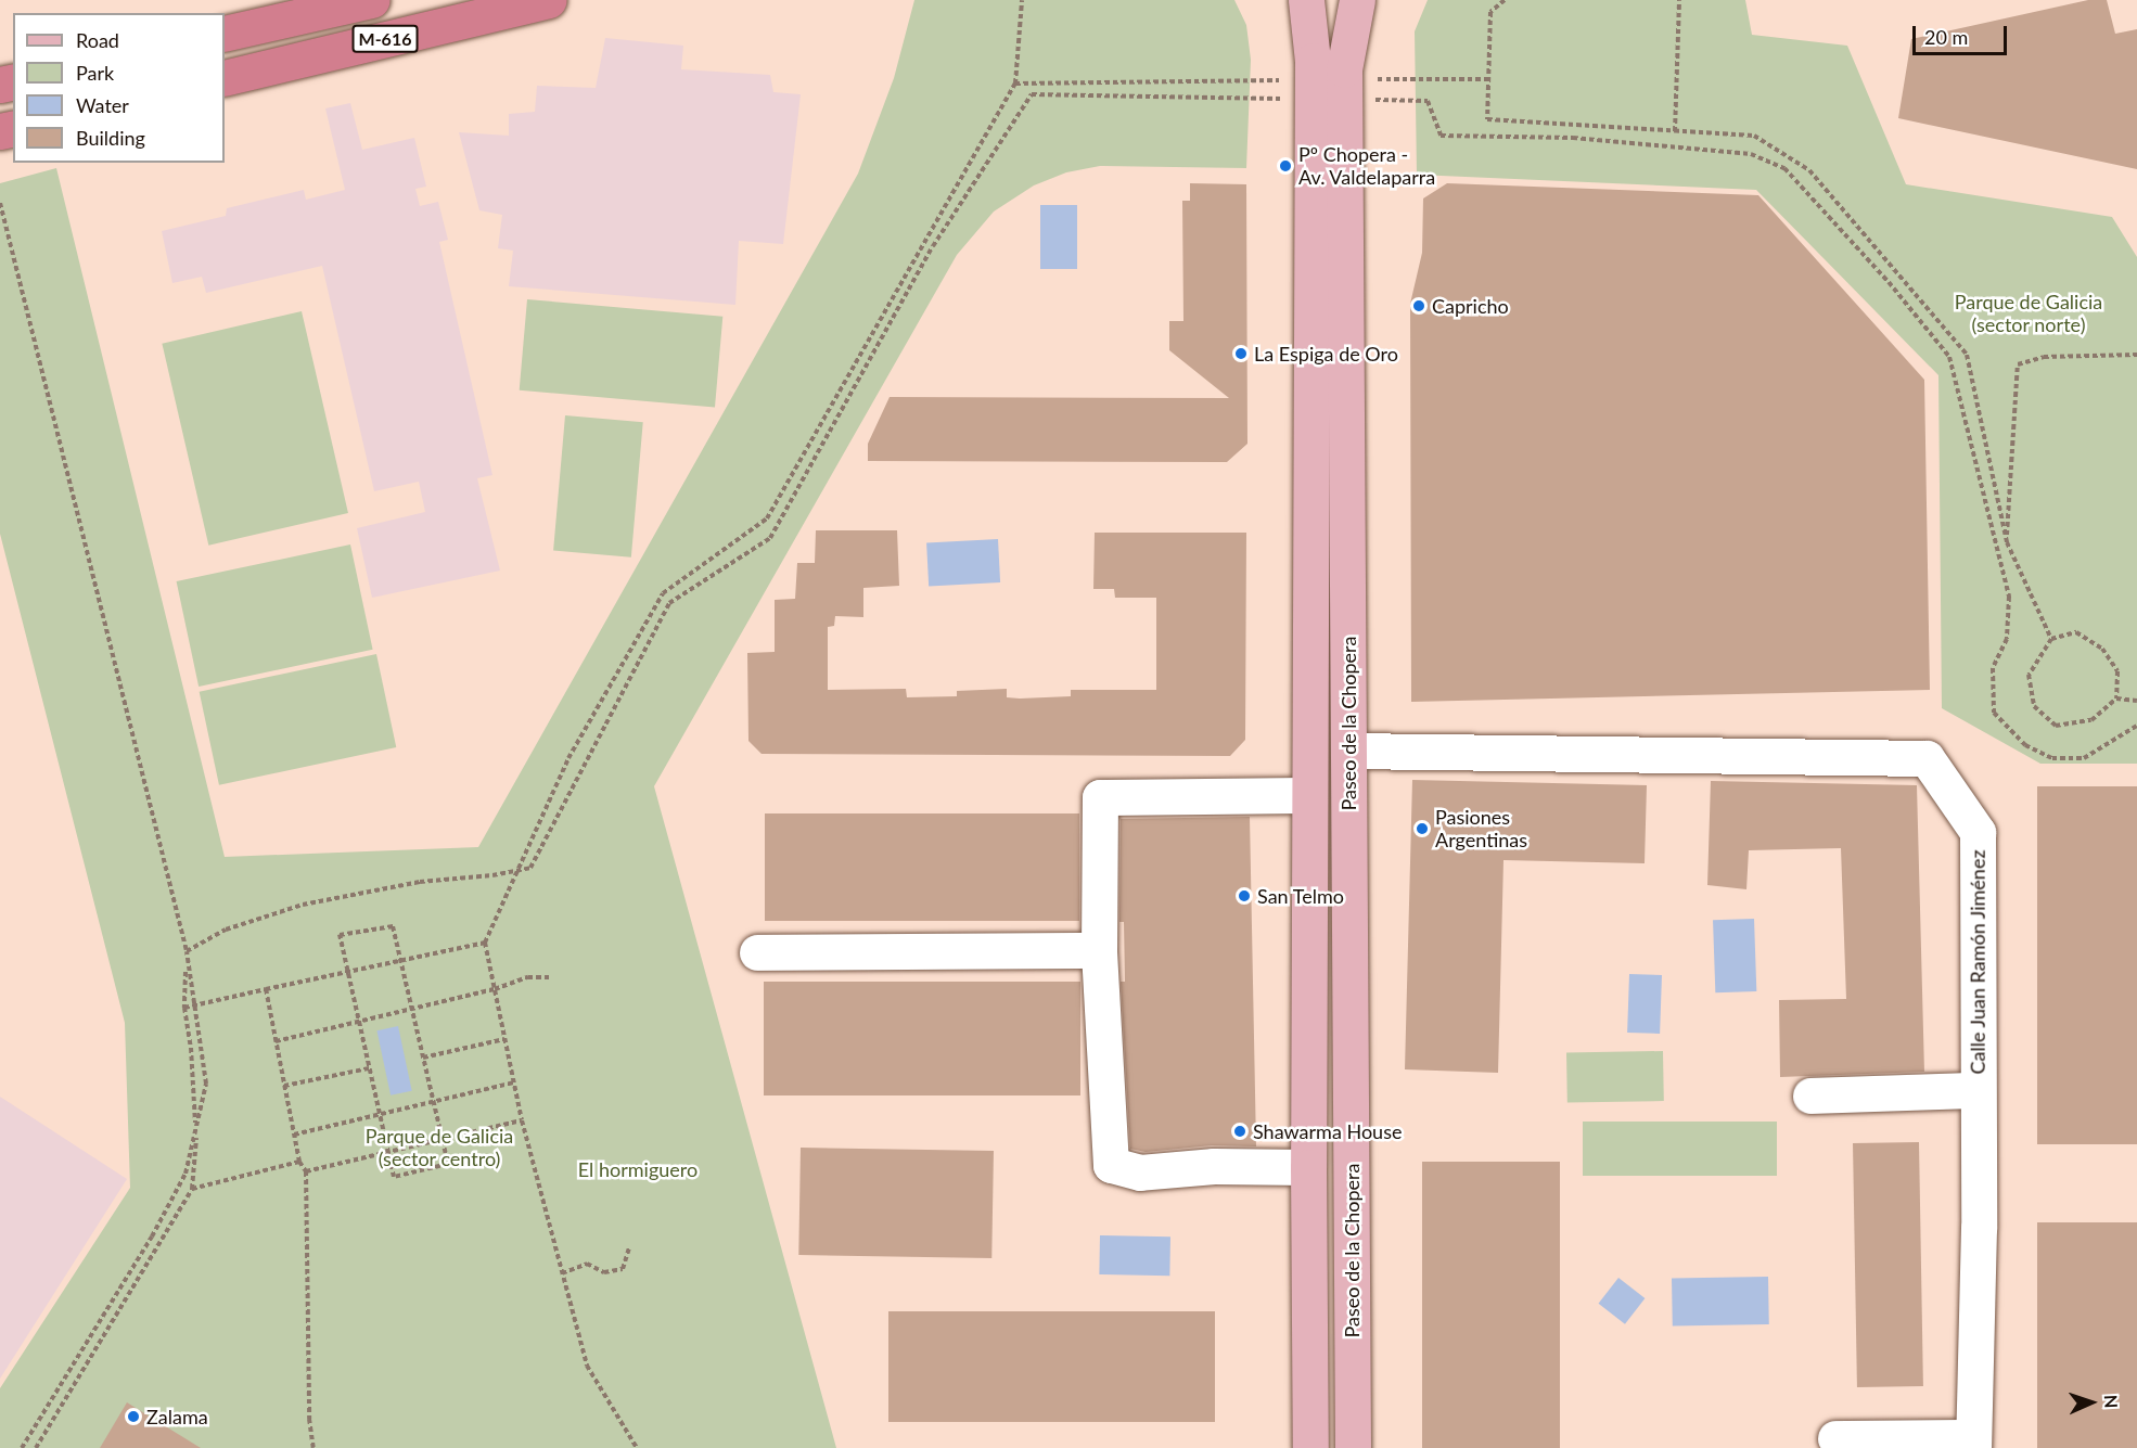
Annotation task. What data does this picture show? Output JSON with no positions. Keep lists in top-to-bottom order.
{
  "streets": {
    "highway": ["M-616"],
    "main road": ["Paseo de la Chopera"],
    "street": ["Calle Juan Ramón Jiménez"]
  },
  "crossings": [
    ["Paseo de la Chopera", "Calle Juan Ramón Jiménez"]
  ],
  "parks": ["Parque de Galicia (sector norte)", "Parque de Galicia (sector centro)", "El hormiguero"],
  "places": [
    "Pº Chopera - Av. Valdelaparra",
    "Capricho",
    "La Espiga de Oro",
    "Pasiones Argentinas",
    "San Telmo",
    "Shawarma House",
    "Zalama"
  ],
  "legend": [
    "Road",
    "Park",
    "Water",
    "Building"
  ],
  "scale_bar": "20 m",
  "north": "right"
}
